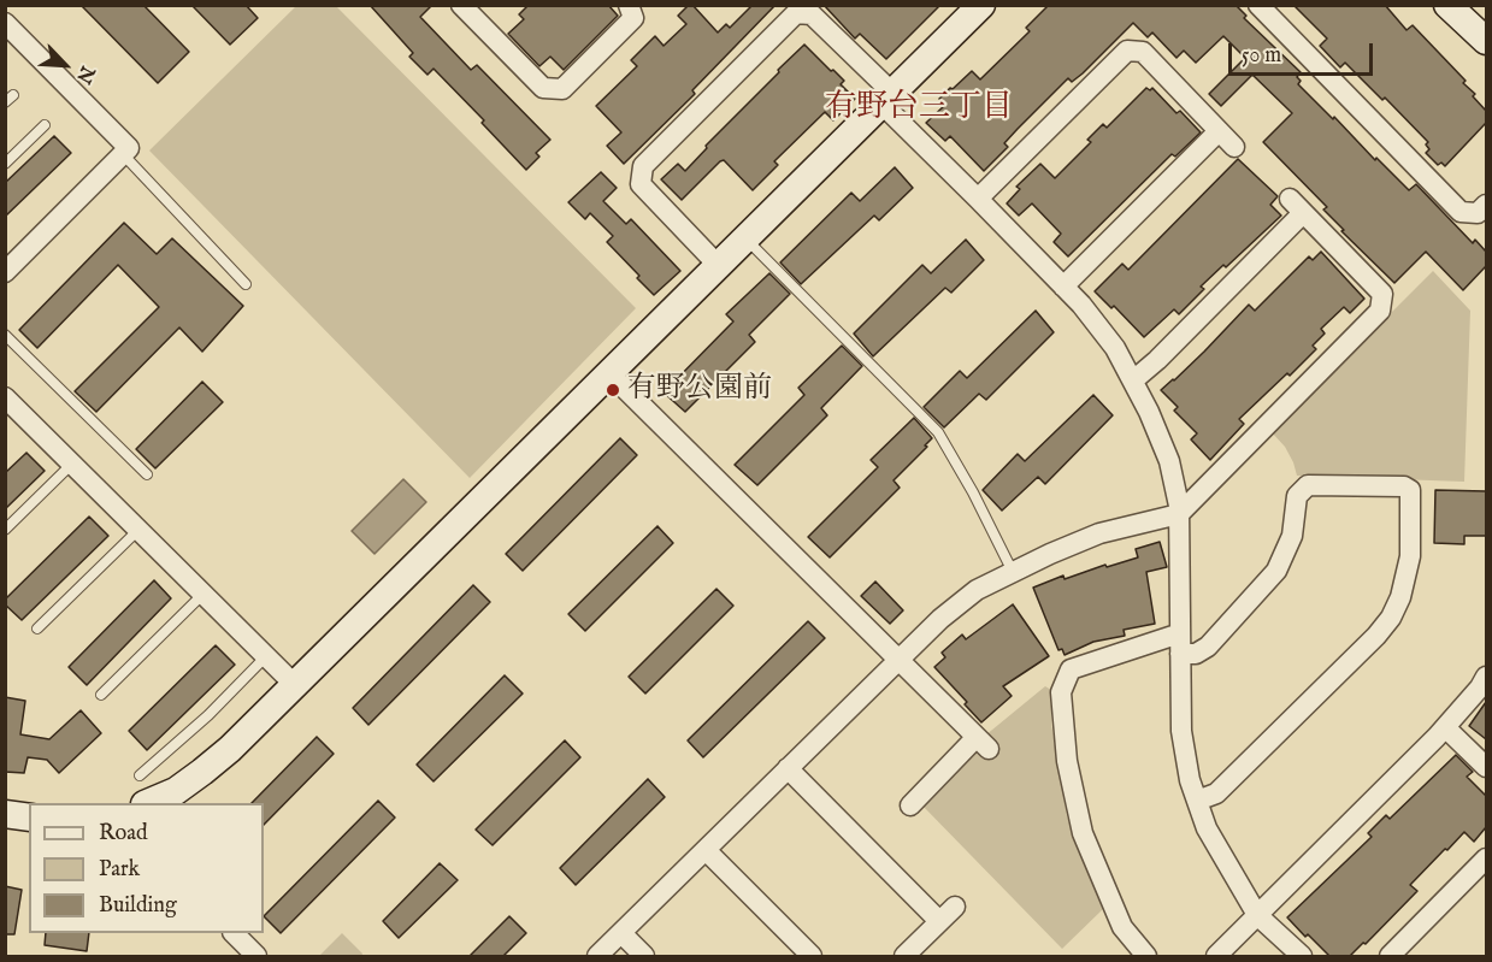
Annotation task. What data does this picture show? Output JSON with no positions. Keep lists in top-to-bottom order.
{
  "districts": ["有野台三丁目"],
  "places": ["有野公園前"],
  "legend": ["Road", "Park", "Building"],
  "scale_bar": "50 m",
  "north": "bottom right"
}
